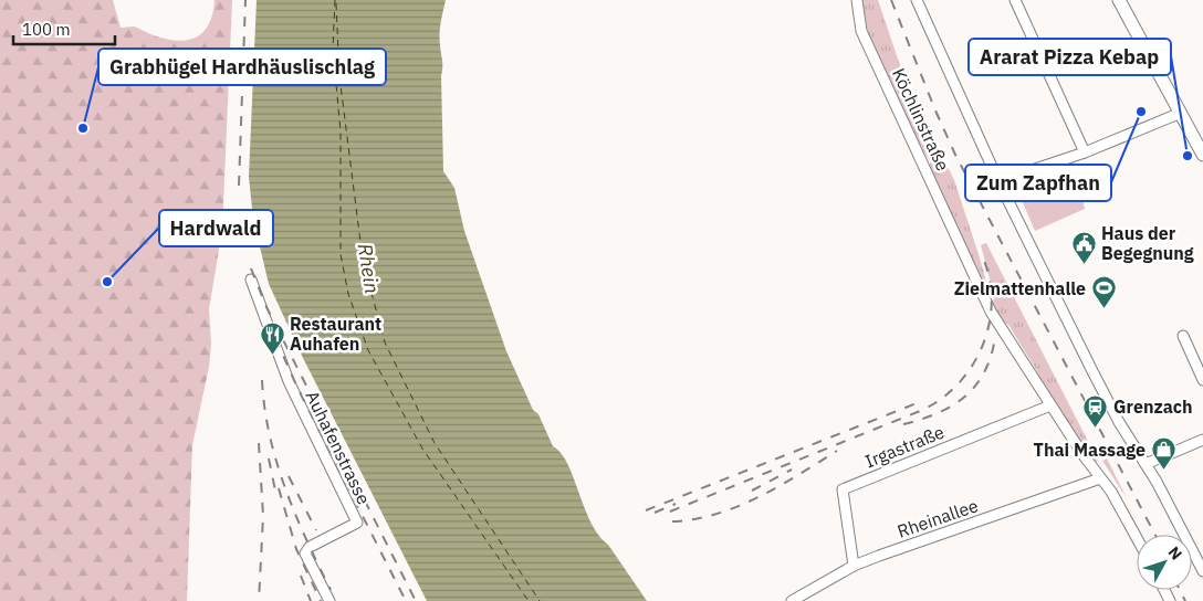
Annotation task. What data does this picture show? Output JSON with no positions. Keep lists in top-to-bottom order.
{
  "streets": {
    "street": [
      "Köchlinstraße",
      "Irgastraße",
      "Auhafenstrasse",
      "Rheinallee"
    ]
  },
  "crossings": [
    ["Köchlinstraße", "Irgastraße"],
    ["Köchlinstraße", "Rheinallee"],
    ["Irgastraße", "Rheinallee"]
  ],
  "water": ["Rhein"],
  "places": {
    "other": [
      "Zum Zapfhan",
      "Grabhügel Hardhäuslischlag",
      "Ararat Pizza Kebap",
      "Hardwald"
    ],
    "public building": ["Haus der Begegnung"],
    "sports": ["Zielmattenhalle"],
    "restaurant": ["Restaurant Auhafen"],
    "station": ["Grenzach"],
    "shop": ["Thai Massage"]
  },
  "scale_bar": "100 m",
  "north": "top right"
}
